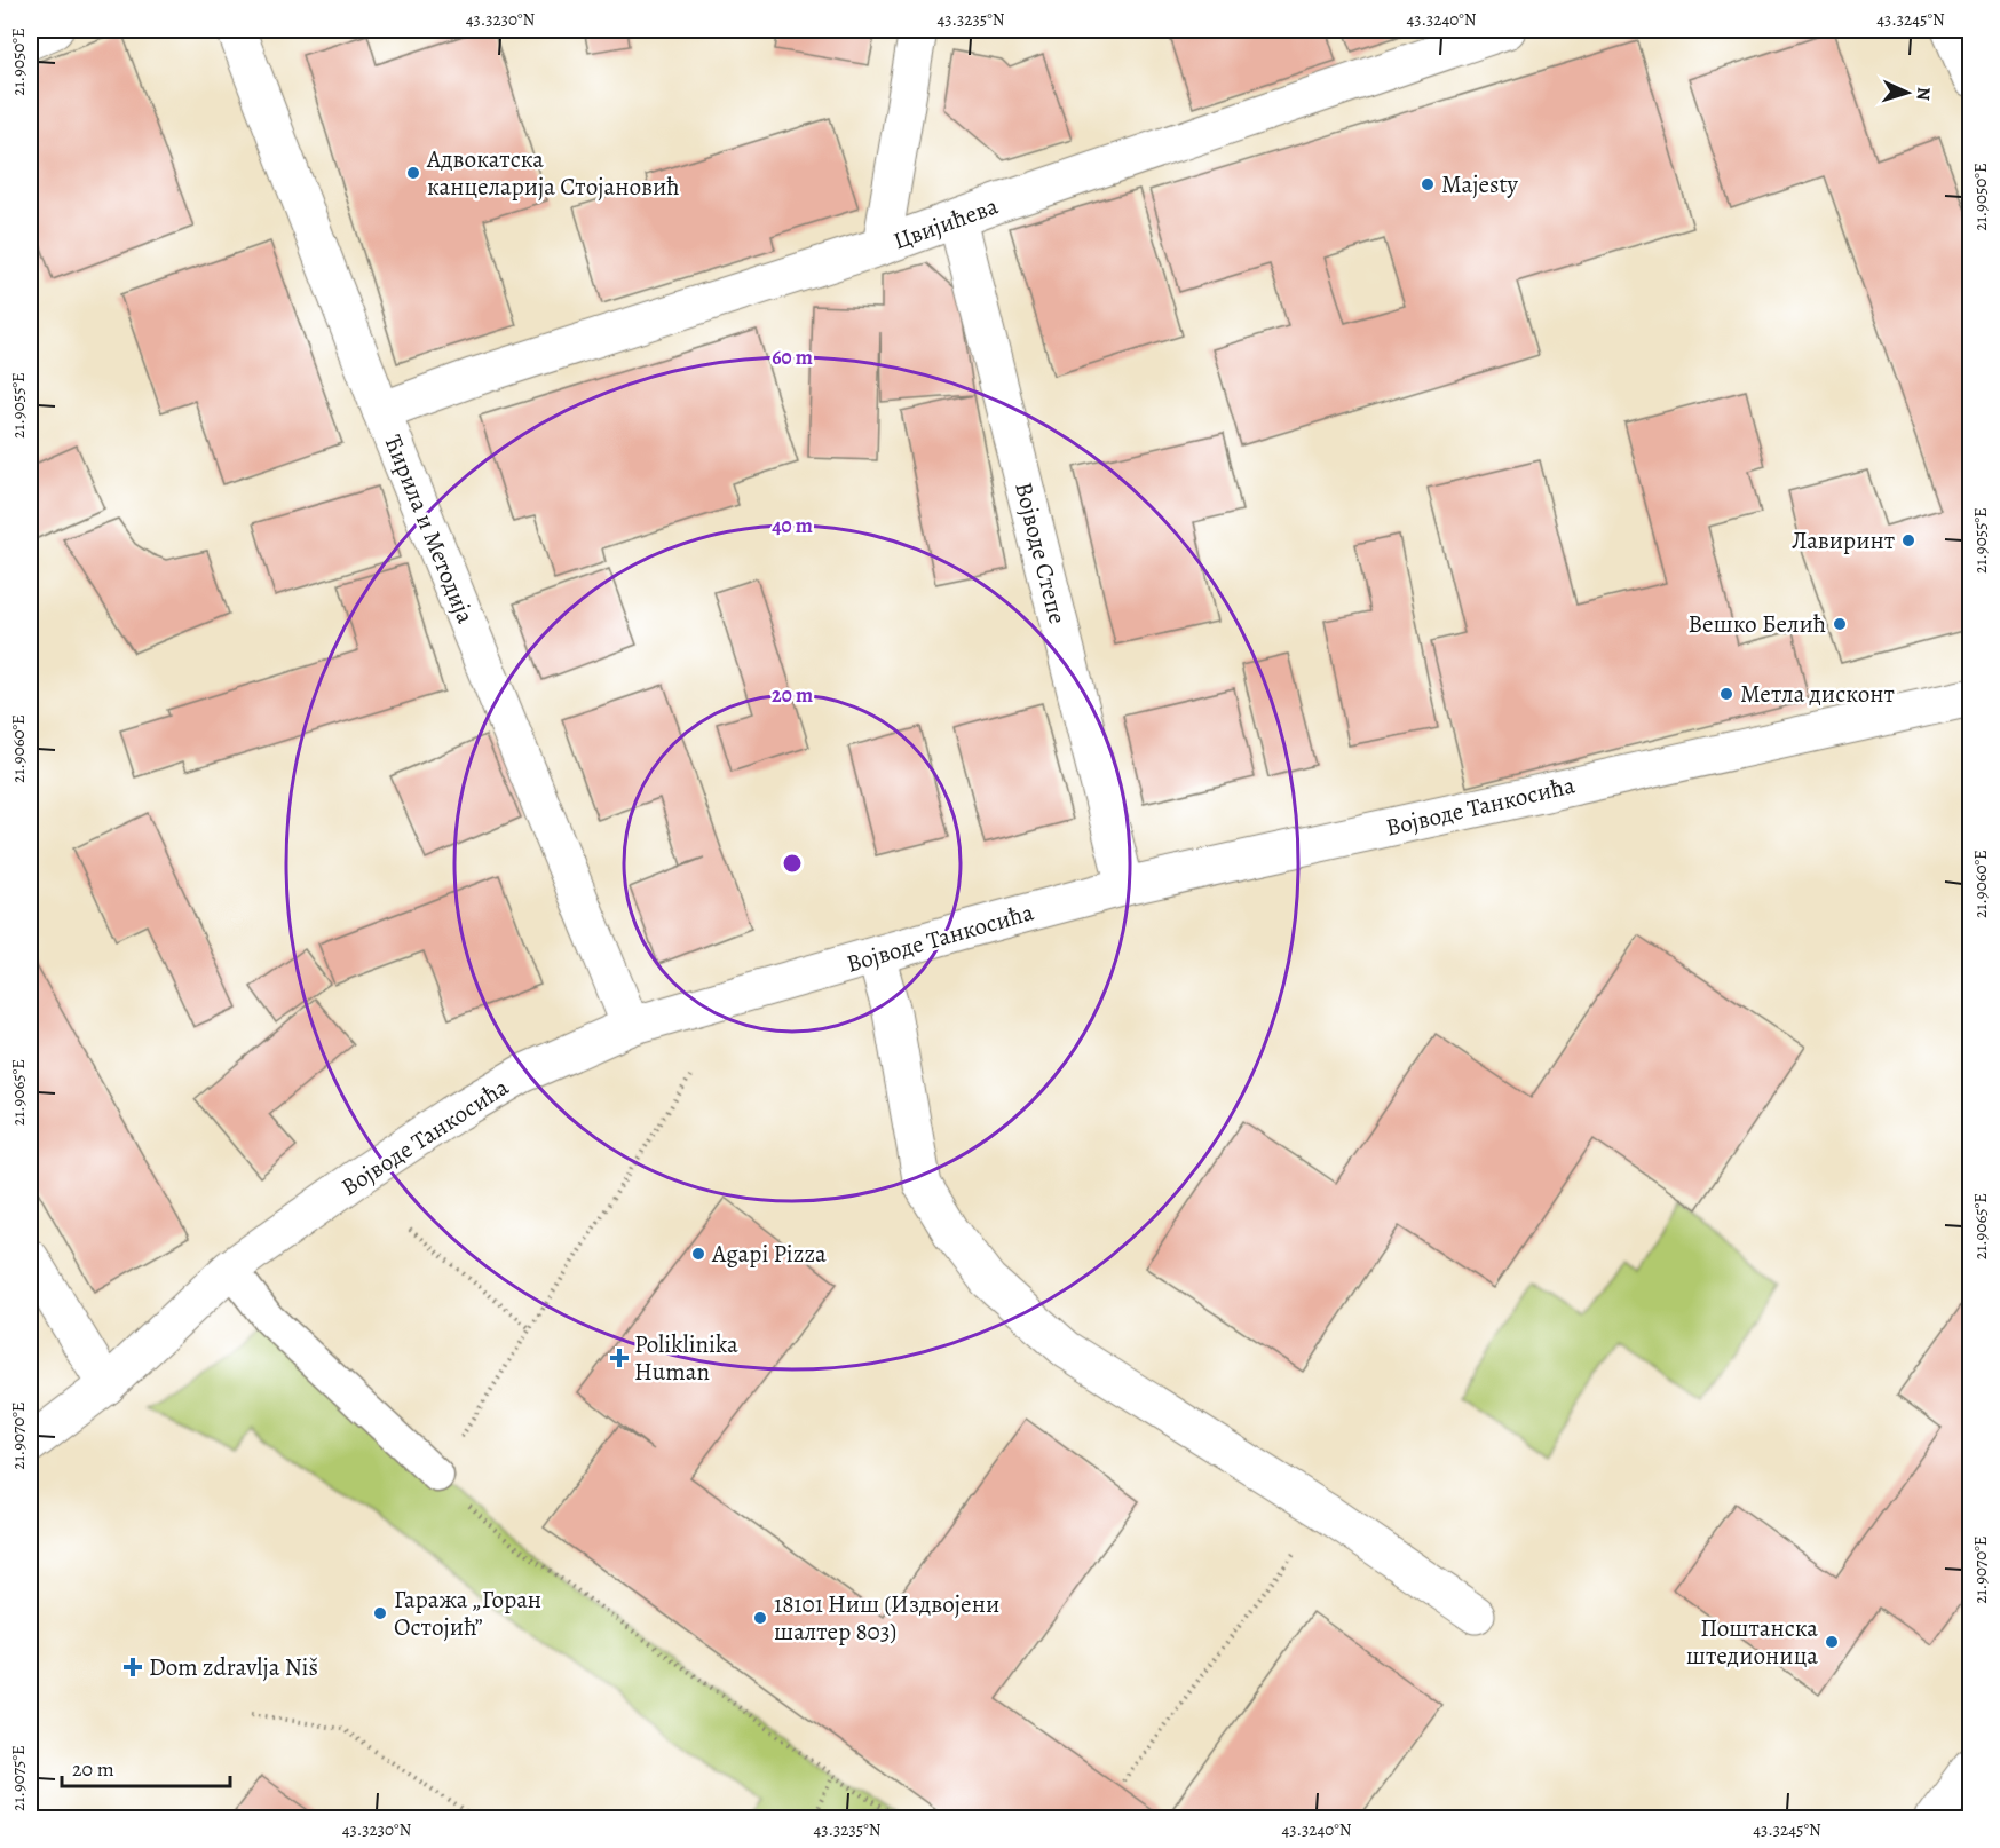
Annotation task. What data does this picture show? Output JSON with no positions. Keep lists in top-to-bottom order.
{
  "streets": {
    "street": [
      "Цвијићева",
      "Ћирила и Методија",
      "Војводе Степе",
      "Војводе Танкосића"
    ]
  },
  "crossings": [
    ["Цвијићева", "Ћирила и Методија"],
    ["Цвијићева", "Војводе Степе"],
    ["Ћирила и Методија", "Војводе Танкосића"],
    ["Војводе Степе", "Војводе Танкосића"]
  ],
  "places": {
    "other": [
      "Адвокатска канцеларија Стојановић",
      "Majesty",
      "Лавиринт",
      "Вешко Белић",
      "Метла дисконт",
      "Agapi Pizza",
      "Гаража „Горан Остојић”",
      "18101 Ниш (Издвојени шалтер 803)",
      "Поштанска штедионица"
    ],
    "health": ["Poliklinika Human", "Dom zdravlja Niš"]
  },
  "scale_bar": "20 m",
  "north": "right",
  "coordinates": [
    "43.3230°N",
    "43.3235°N",
    "43.3240°N",
    "43.3245°N",
    "21.9050°E",
    "21.9055°E",
    "21.9060°E",
    "21.9065°E",
    "21.9070°E",
    "21.9075°E"
  ],
  "rings": ["60 m", "40 m", "20 m"]
}
